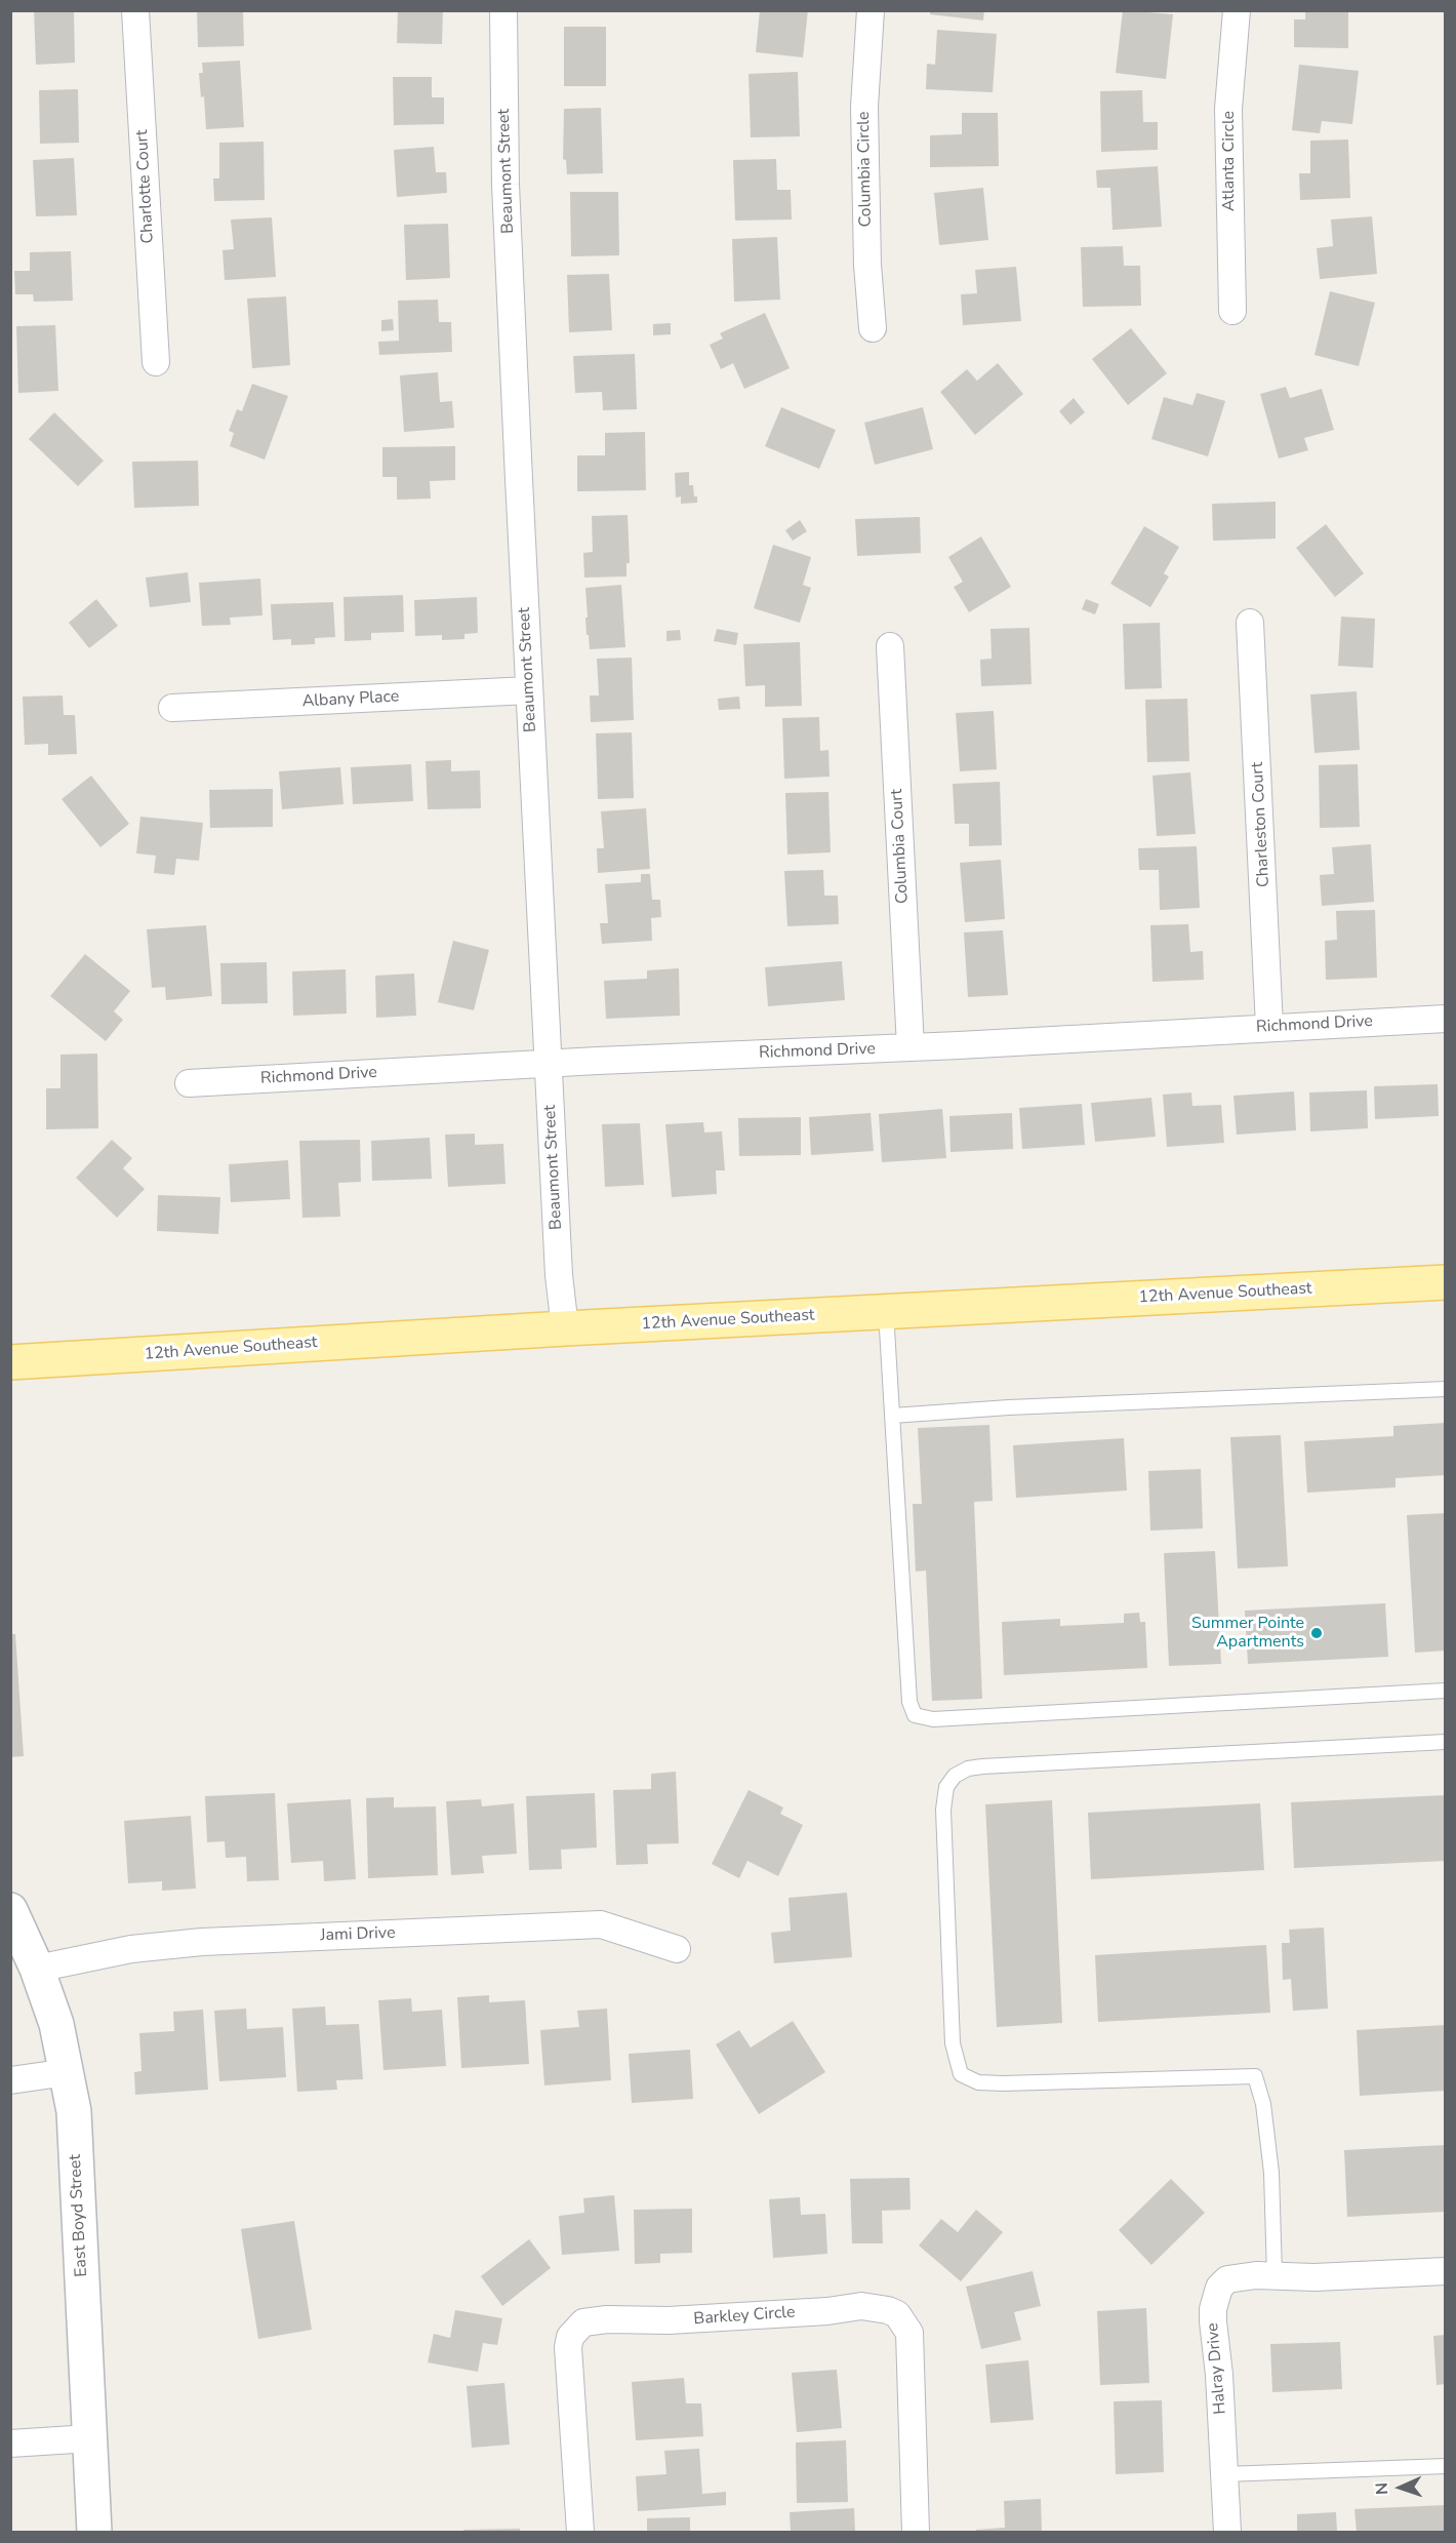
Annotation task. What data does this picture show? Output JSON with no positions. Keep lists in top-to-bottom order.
{
  "streets": {
    "main road": ["12th Avenue Southeast"],
    "street": [
      "Atlanta Circle",
      "Columbia Circle",
      "Beaumont Street",
      "Charlotte Court",
      "Albany Place",
      "Charleston Court",
      "Columbia Court",
      "Richmond Drive",
      "Jami Drive",
      "East Boyd Street",
      "Barkley Circle",
      "Halray Drive"
    ]
  },
  "crossings": [
    ["Beaumont Street", "Albany Place"],
    ["Beaumont Street", "Richmond Drive"],
    ["Beaumont Street", "12th Avenue Southeast"],
    ["Charleston Court", "Richmond Drive"],
    ["Columbia Court", "Richmond Drive"],
    ["Jami Drive", "East Boyd Street"]
  ],
  "places": ["Summer Pointe Apartments"],
  "north": "left"
}
